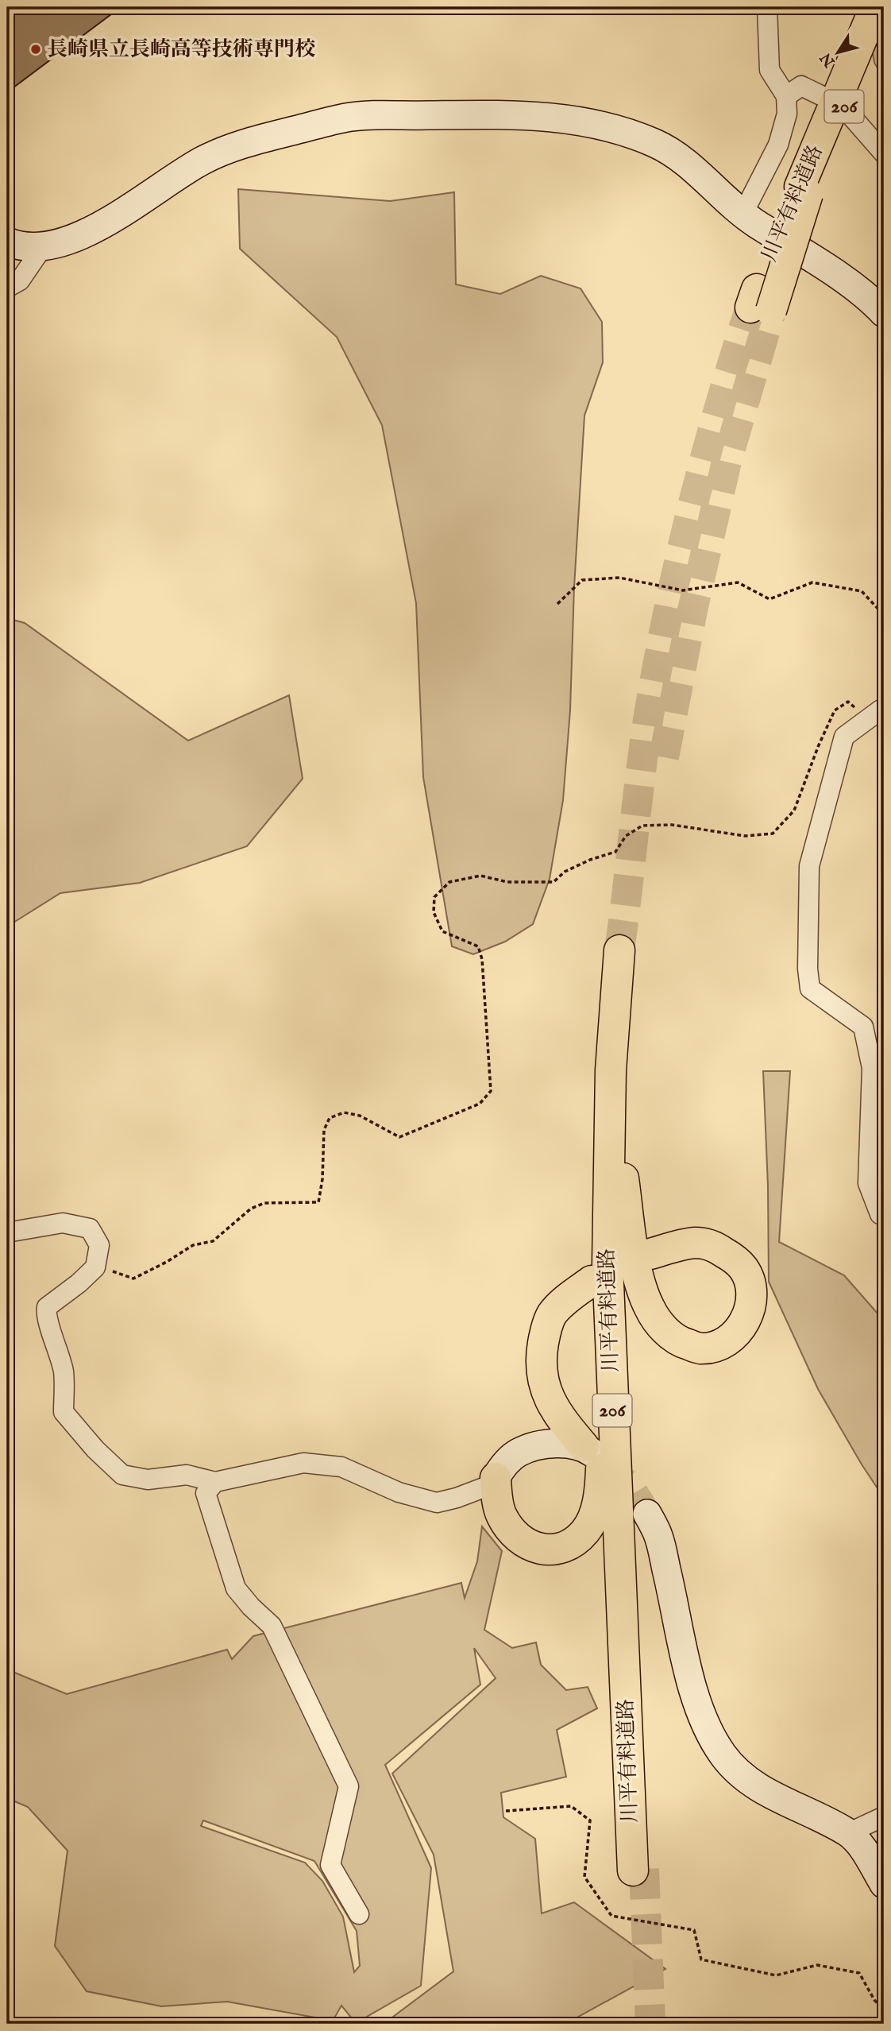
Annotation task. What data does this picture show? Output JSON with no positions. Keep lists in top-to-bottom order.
{
  "streets": {
    "highway": ["206", "川平有料道路"]
  },
  "places": ["長崎県立長崎高等技術専門校"],
  "north": "bottom left"
}
